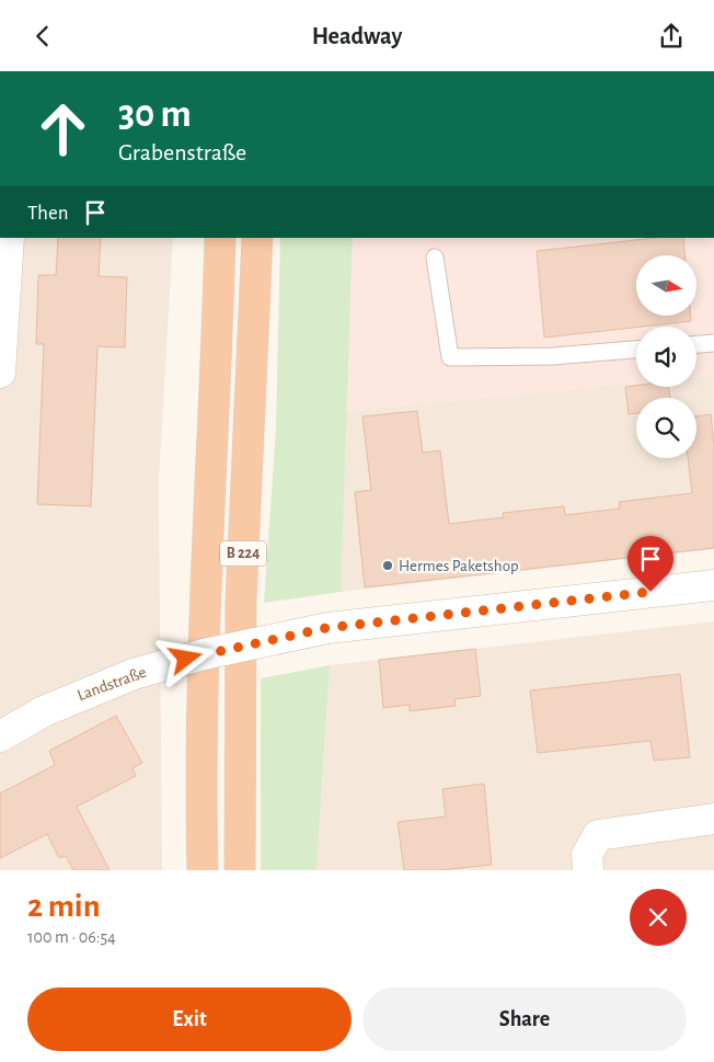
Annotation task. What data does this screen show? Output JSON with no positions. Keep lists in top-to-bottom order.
{
  "streets": {
    "highway": ["B 224"],
    "street": ["Landstraße"]
  },
  "places": ["Hermes Paketshop"],
  "north": "right",
  "page": {
    "header": "Headway",
    "turn": ["30 m", "Grabenstraße"],
    "then": "Then",
    "heading": ["2 min", "100 m · 06:54"],
    "buttons": ["Exit", "Share"]
  }
}
